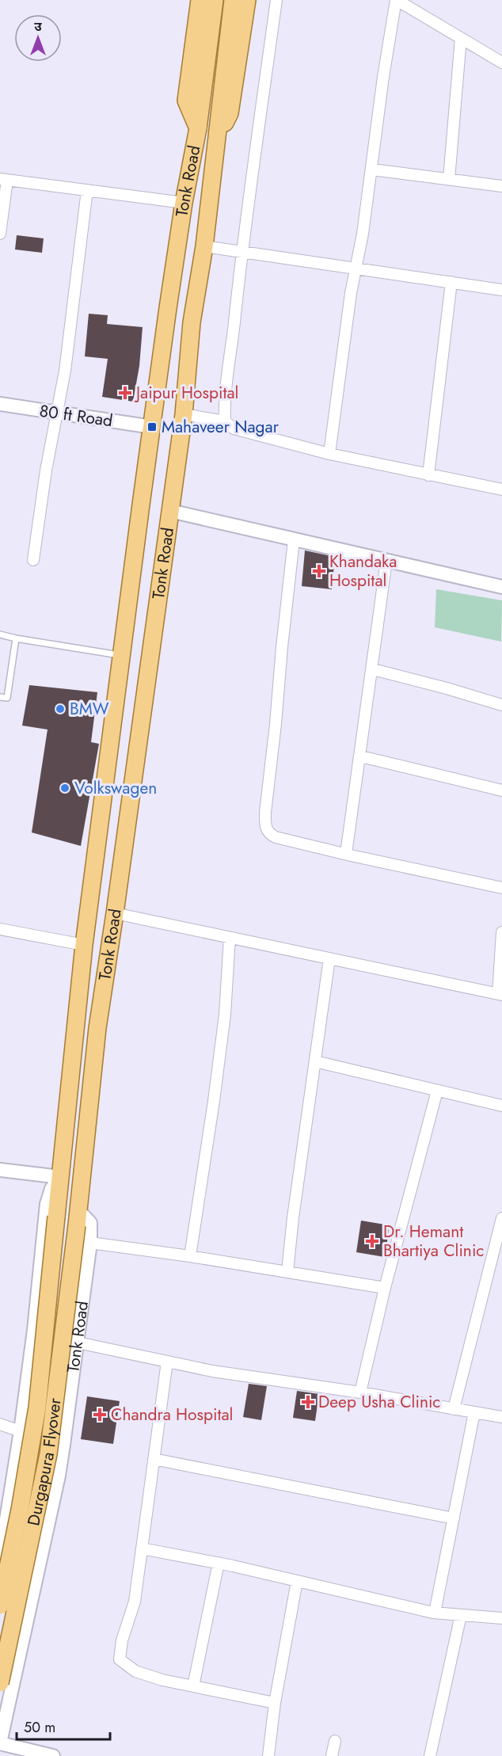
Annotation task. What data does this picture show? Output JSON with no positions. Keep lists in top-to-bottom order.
{
  "streets": {
    "main road": ["Tonk Road", "Durgapura Flyover"],
    "street": ["80 ft Road"]
  },
  "crossings": [
    ["Tonk Road", "80 ft Road"],
    ["Tonk Road", "Durgapura Flyover"]
  ],
  "places": {
    "health": [
      "Jaipur Hospital",
      "Khandaka Hospital",
      "Dr. Hemant Bhartiya Clinic",
      "Deep Usha Clinic",
      "Chandra Hospital"
    ],
    "transit": ["Mahaveer Nagar"],
    "other": ["BMW", "Volkswagen"]
  },
  "scale_bar": "50 m",
  "north": "top"
}
